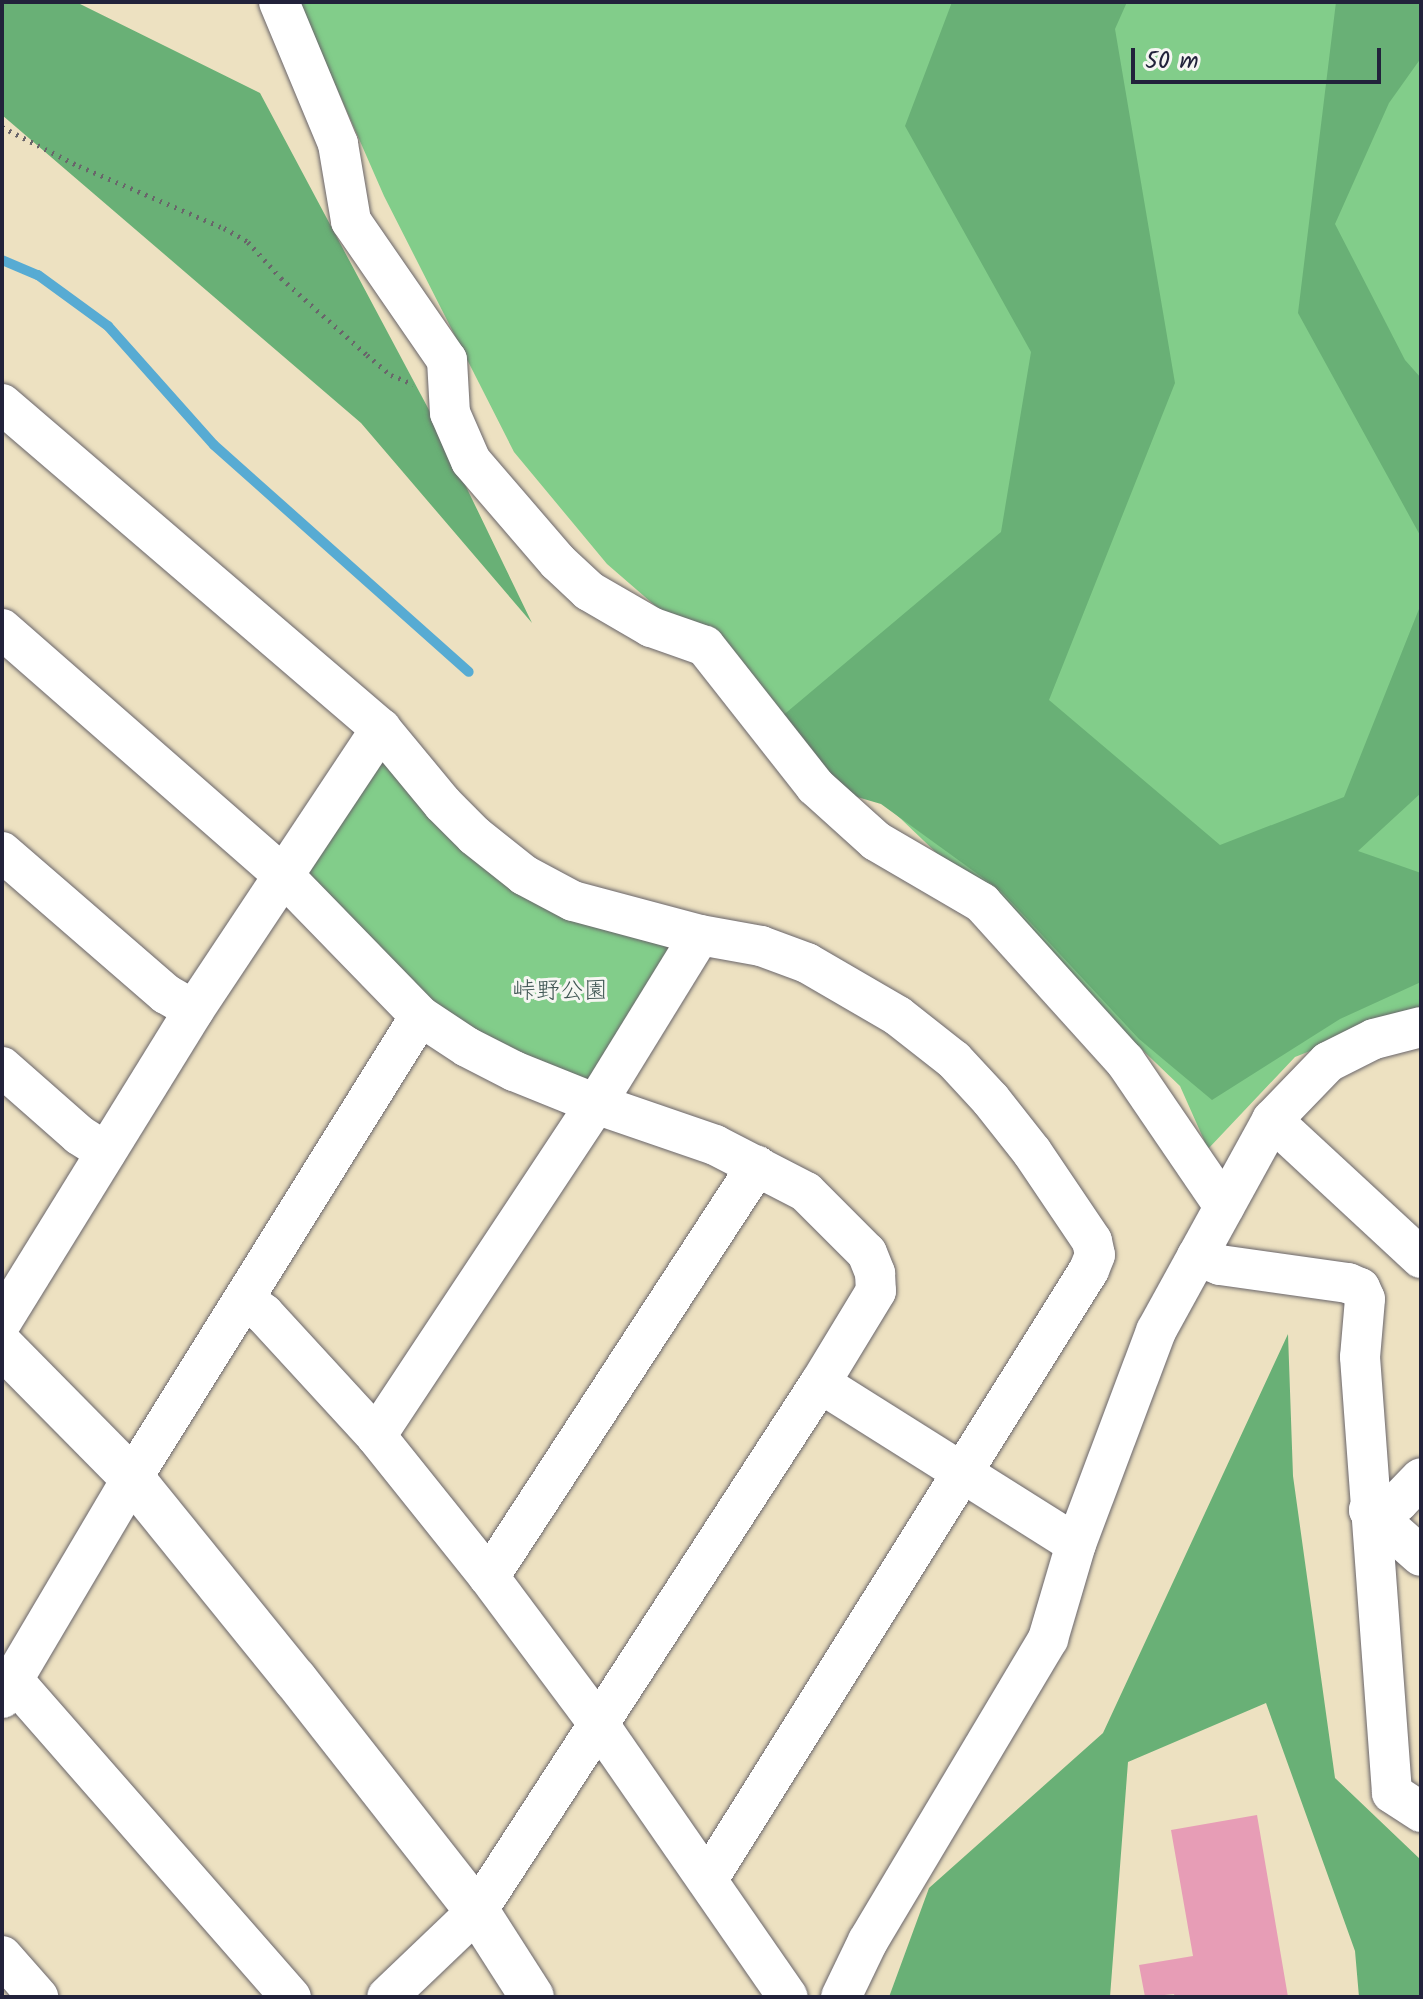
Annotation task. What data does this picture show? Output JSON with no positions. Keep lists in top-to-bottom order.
{
  "parks": ["峠野公園"],
  "scale_bar": "50 m"
}
